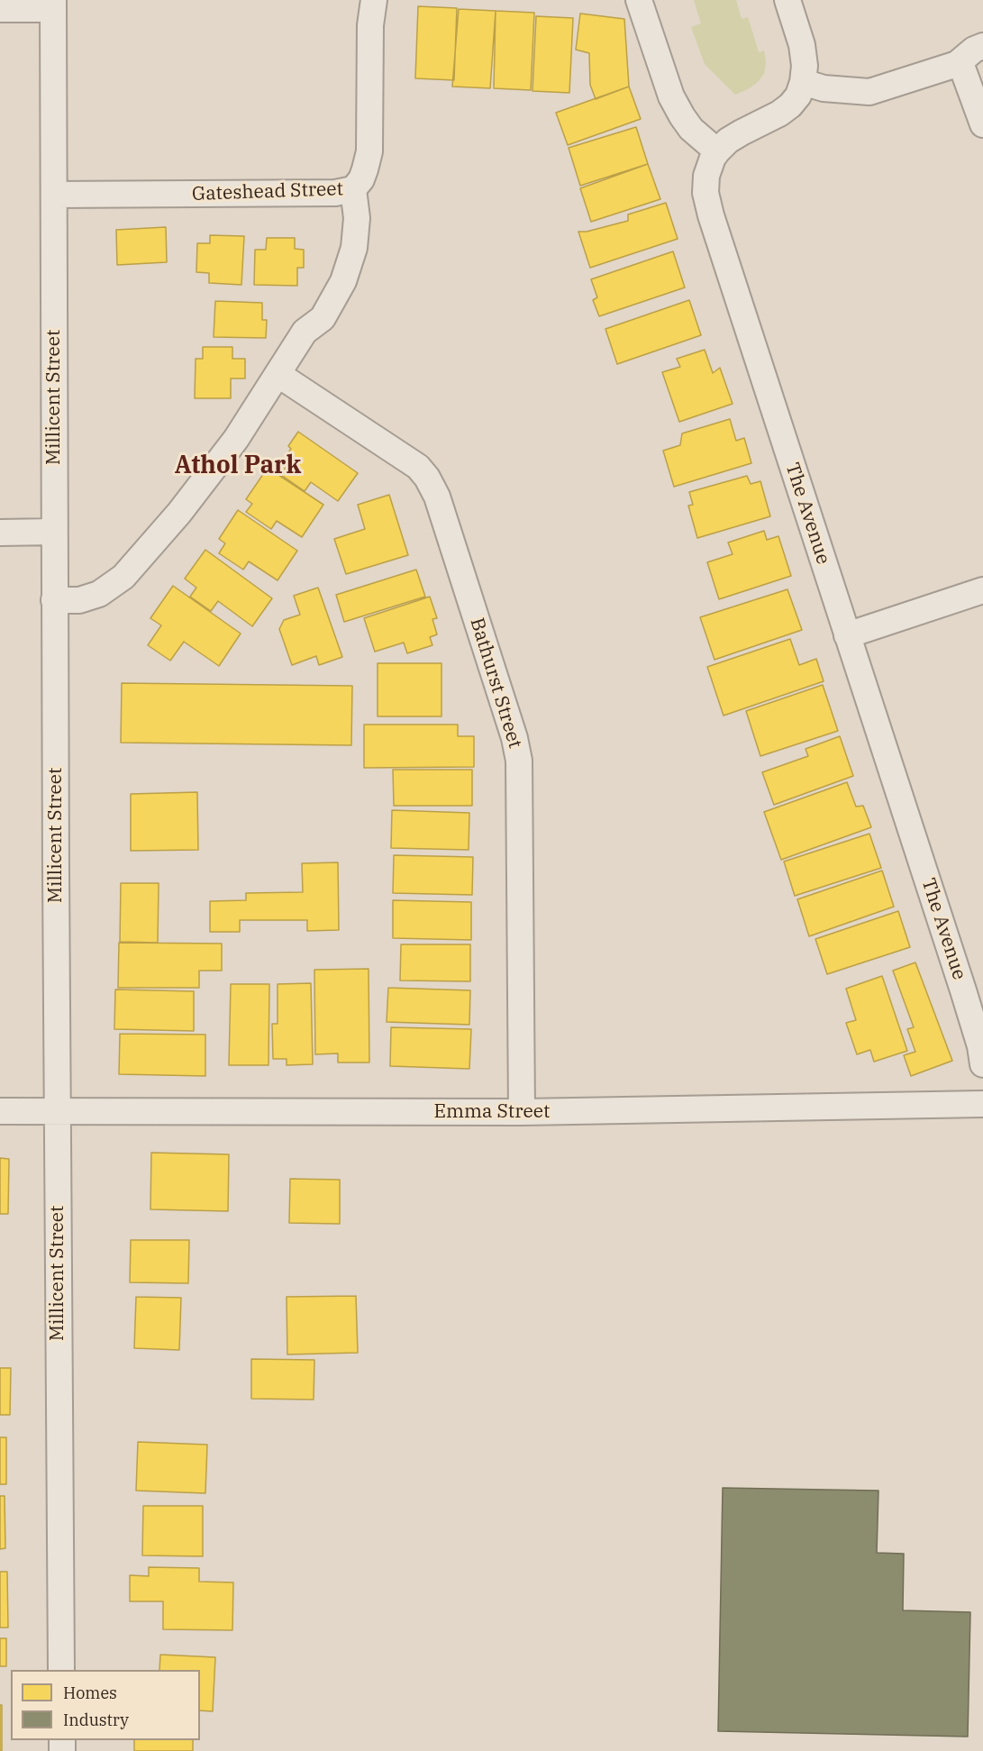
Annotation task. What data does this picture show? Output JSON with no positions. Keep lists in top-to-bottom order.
{
  "streets": {
    "street": [
      "Gateshead Street",
      "Millicent Street",
      "The Avenue",
      "Bathurst Street",
      "Emma Street"
    ]
  },
  "crossings": [
    ["Gateshead Street", "Millicent Street"],
    ["Millicent Street", "Emma Street"],
    ["Bathurst Street", "Emma Street"]
  ],
  "districts": ["Athol Park"],
  "legend": ["Homes", "Industry"]
}
